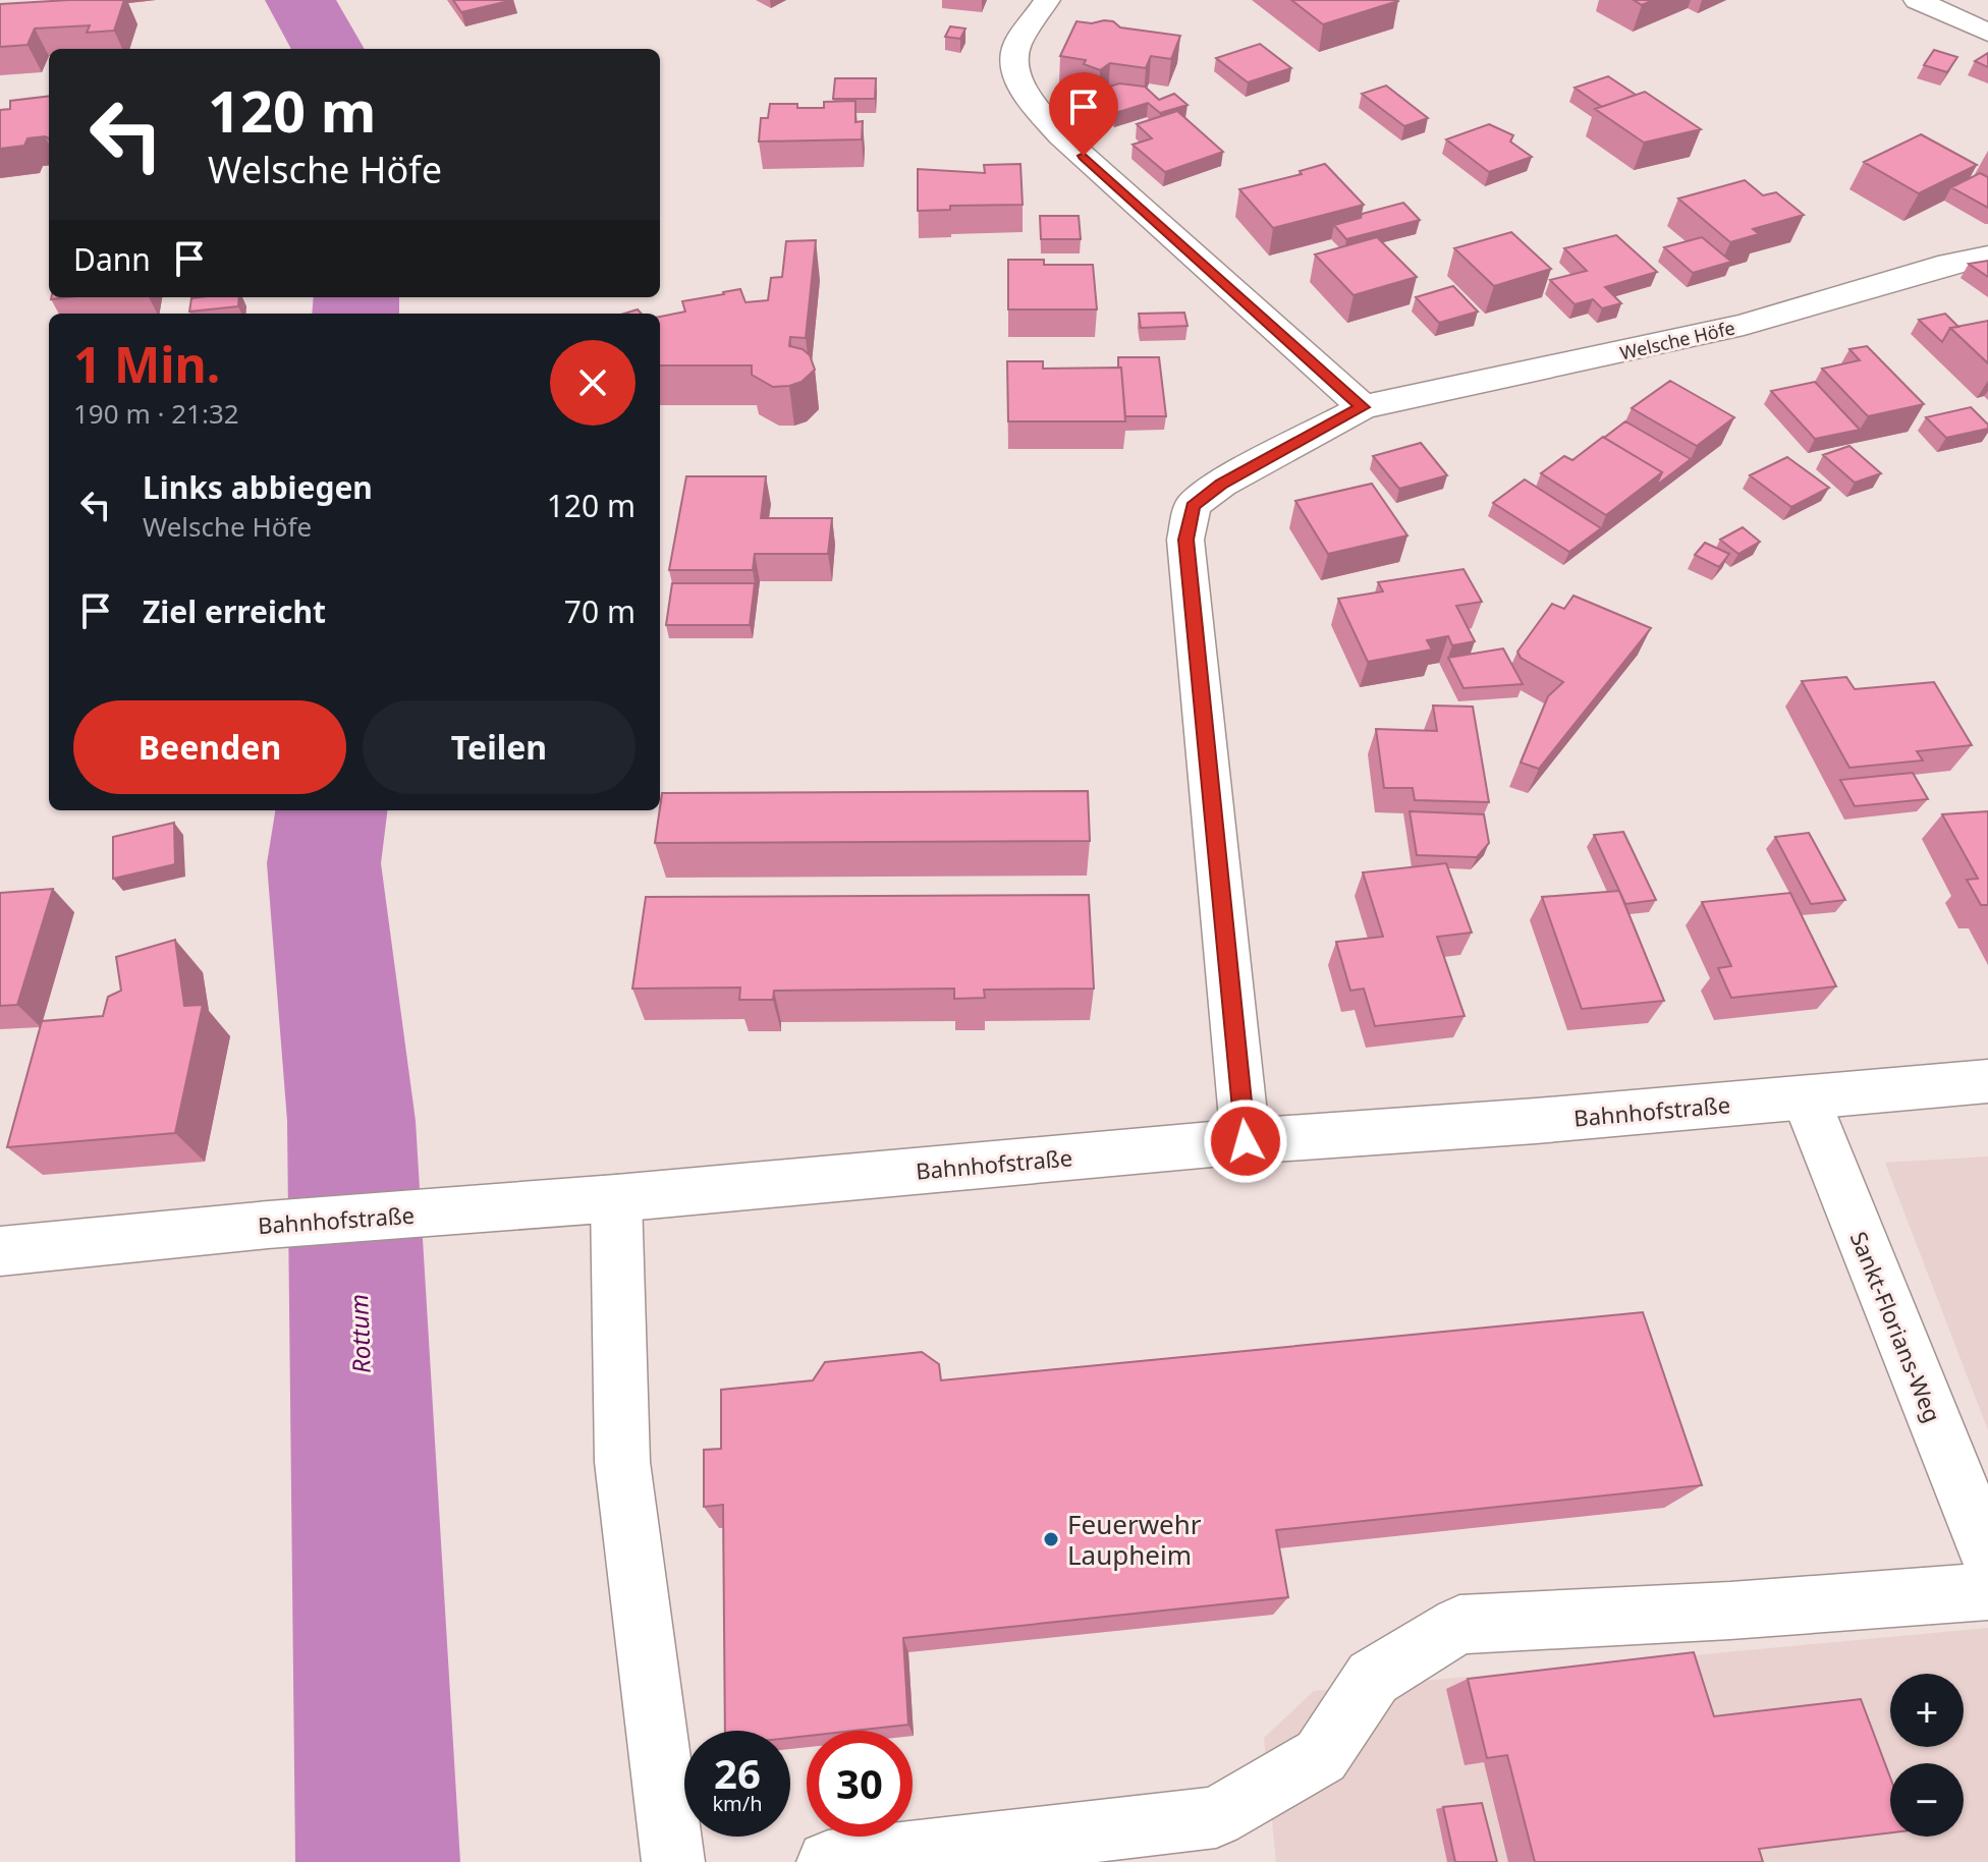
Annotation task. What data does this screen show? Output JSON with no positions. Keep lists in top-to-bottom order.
{
  "streets": {
    "street": ["Welsche Höfe", "Bahnhofstraße", "Sankt-Florians-Weg"]
  },
  "crossings": [
    ["Welsche Höfe", "Bahnhofstraße"],
    ["Bahnhofstraße", "Sankt-Florians-Weg"]
  ],
  "water": ["Rottum"],
  "places": ["Feuerwehr Laupheim"],
  "page": {
    "turn": ["120 m", "Welsche Höfe"],
    "then": "Dann",
    "heading": ["1 Min.", "190 m · 21:32"],
    "list": [
      {
        "name": "Links abbiegen",
        "note": "Welsche Höfe",
        "value": "120 m"
      },
      {
        "name": "Ziel erreicht",
        "value": "70 m"
      }
    ],
    "buttons": ["Beenden", "Teilen"],
    "map_buttons": ["+", "−"],
    "speed": "26 km/h",
    "limit": "30"
  }
}
